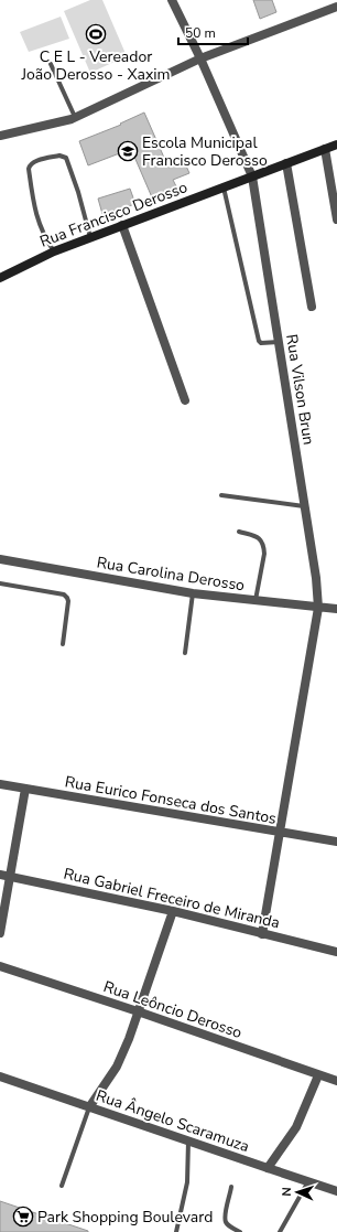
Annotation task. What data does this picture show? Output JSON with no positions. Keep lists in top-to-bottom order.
{
  "streets": {
    "main road": ["Rua Francisco Derosso"],
    "street": [
      "Rua Vilson Brun",
      "Rua Carolina Derosso",
      "Rua Eurico Fonseca dos Santos",
      "Rua Gabriel Freceiro de Miranda",
      "Rua Leôncio Derosso",
      "Rua Ângelo Scaramuza"
    ]
  },
  "crossings": [
    ["Rua Francisco Derosso", "Rua Vilson Brun"],
    ["Rua Vilson Brun", "Rua Carolina Derosso"],
    ["Rua Vilson Brun", "Rua Eurico Fonseca dos Santos"],
    ["Rua Vilson Brun", "Rua Gabriel Freceiro de Miranda"]
  ],
  "places": {
    "sports": ["C E L - Vereador João Derosso - Xaxim"],
    "school or university": ["Escola Municipal Francisco Derosso"],
    "supermarket": ["Park Shopping Boulevard"]
  },
  "scale_bar": "50 m",
  "north": "left"
}
